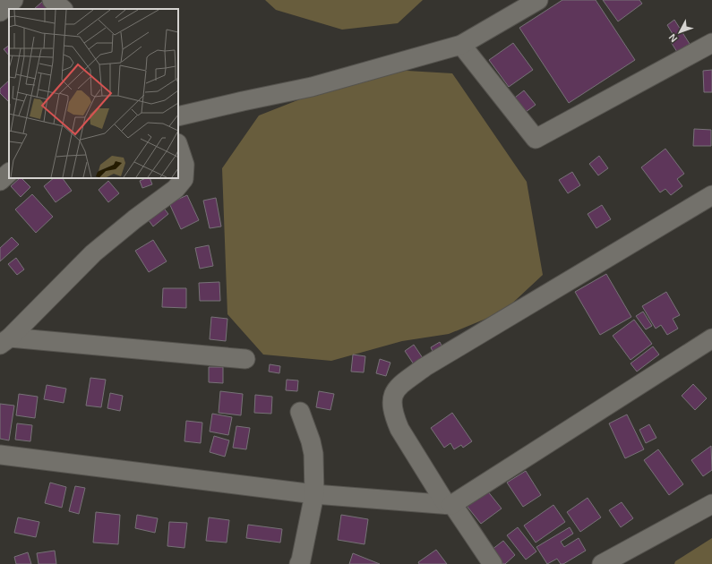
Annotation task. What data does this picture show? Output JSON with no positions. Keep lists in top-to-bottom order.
{
  "north": "bottom left"
}
